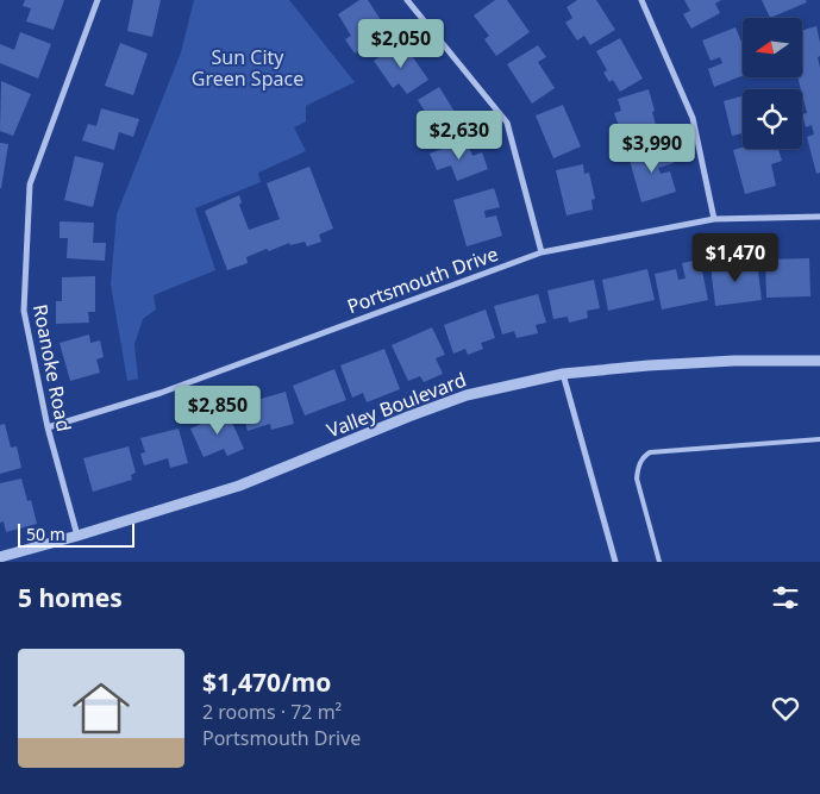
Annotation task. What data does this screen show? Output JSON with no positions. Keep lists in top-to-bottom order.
{
  "streets": {
    "street": ["Portsmouth Drive", "Roanoke Road", "Valley Boulevard"]
  },
  "crossings": [
    ["Portsmouth Drive", "Roanoke Road"],
    ["Roanoke Road", "Valley Boulevard"]
  ],
  "parks": ["Sun City Green Space"],
  "scale_bar": "50 m",
  "north": "left",
  "page": {
    "price": [
      "$2,050",
      "$2,630",
      "$3,990",
      "$1,470",
      "$2,850"
    ],
    "scale": "50 m",
    "heading": "5 homes",
    "list": [
      {
        "name": "$1,470/mo",
        "note": "2 rooms · 72 m² · Portsmouth Drive"
      }
    ]
  }
}
